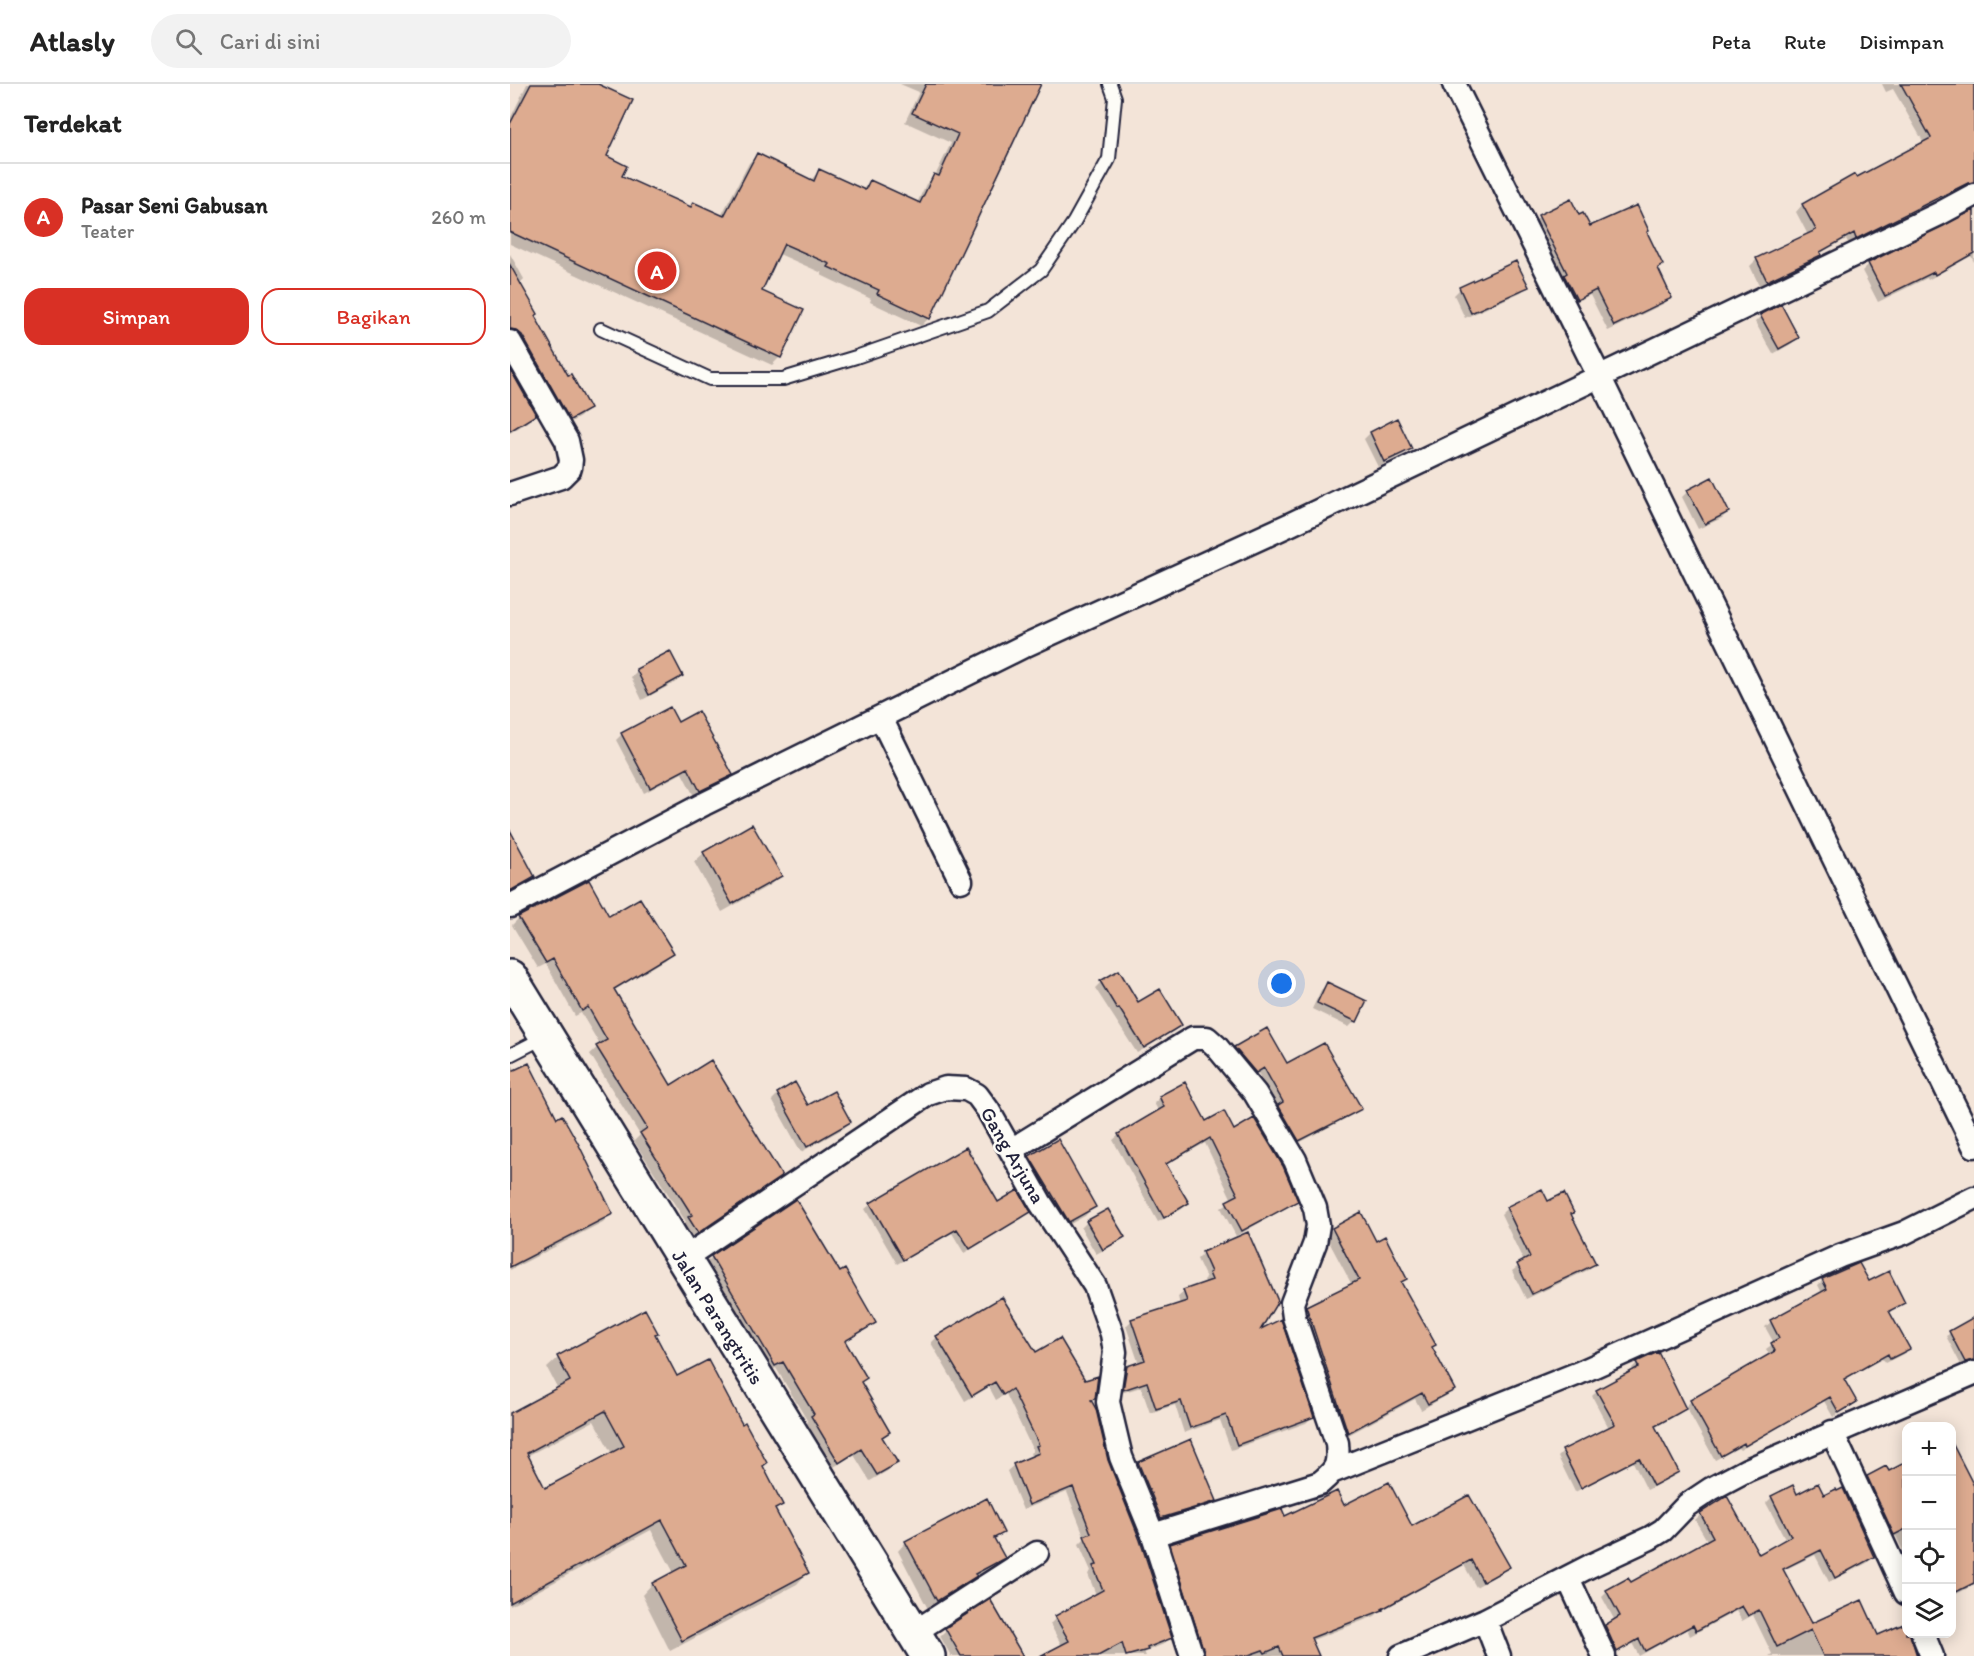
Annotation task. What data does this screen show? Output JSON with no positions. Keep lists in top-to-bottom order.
{
  "streets": {
    "main road": ["Jalan Parangtritis"],
    "street": ["Gang Arjuna"]
  },
  "crossings": [
    ["Gang Arjuna", "Jalan Parangtritis"]
  ],
  "page": {
    "header": "Atlasly",
    "search": "Cari di sini",
    "nav": ["Peta", "Rute", "Disimpan"],
    "heading": "Terdekat",
    "list": [
      {
        "mark": "A",
        "name": "Pasar Seni Gabusan",
        "note": "Teater",
        "value": "260 m"
      }
    ],
    "pins": "A",
    "buttons": ["Simpan", "Bagikan"],
    "map_buttons": ["+", "−"]
  }
}
